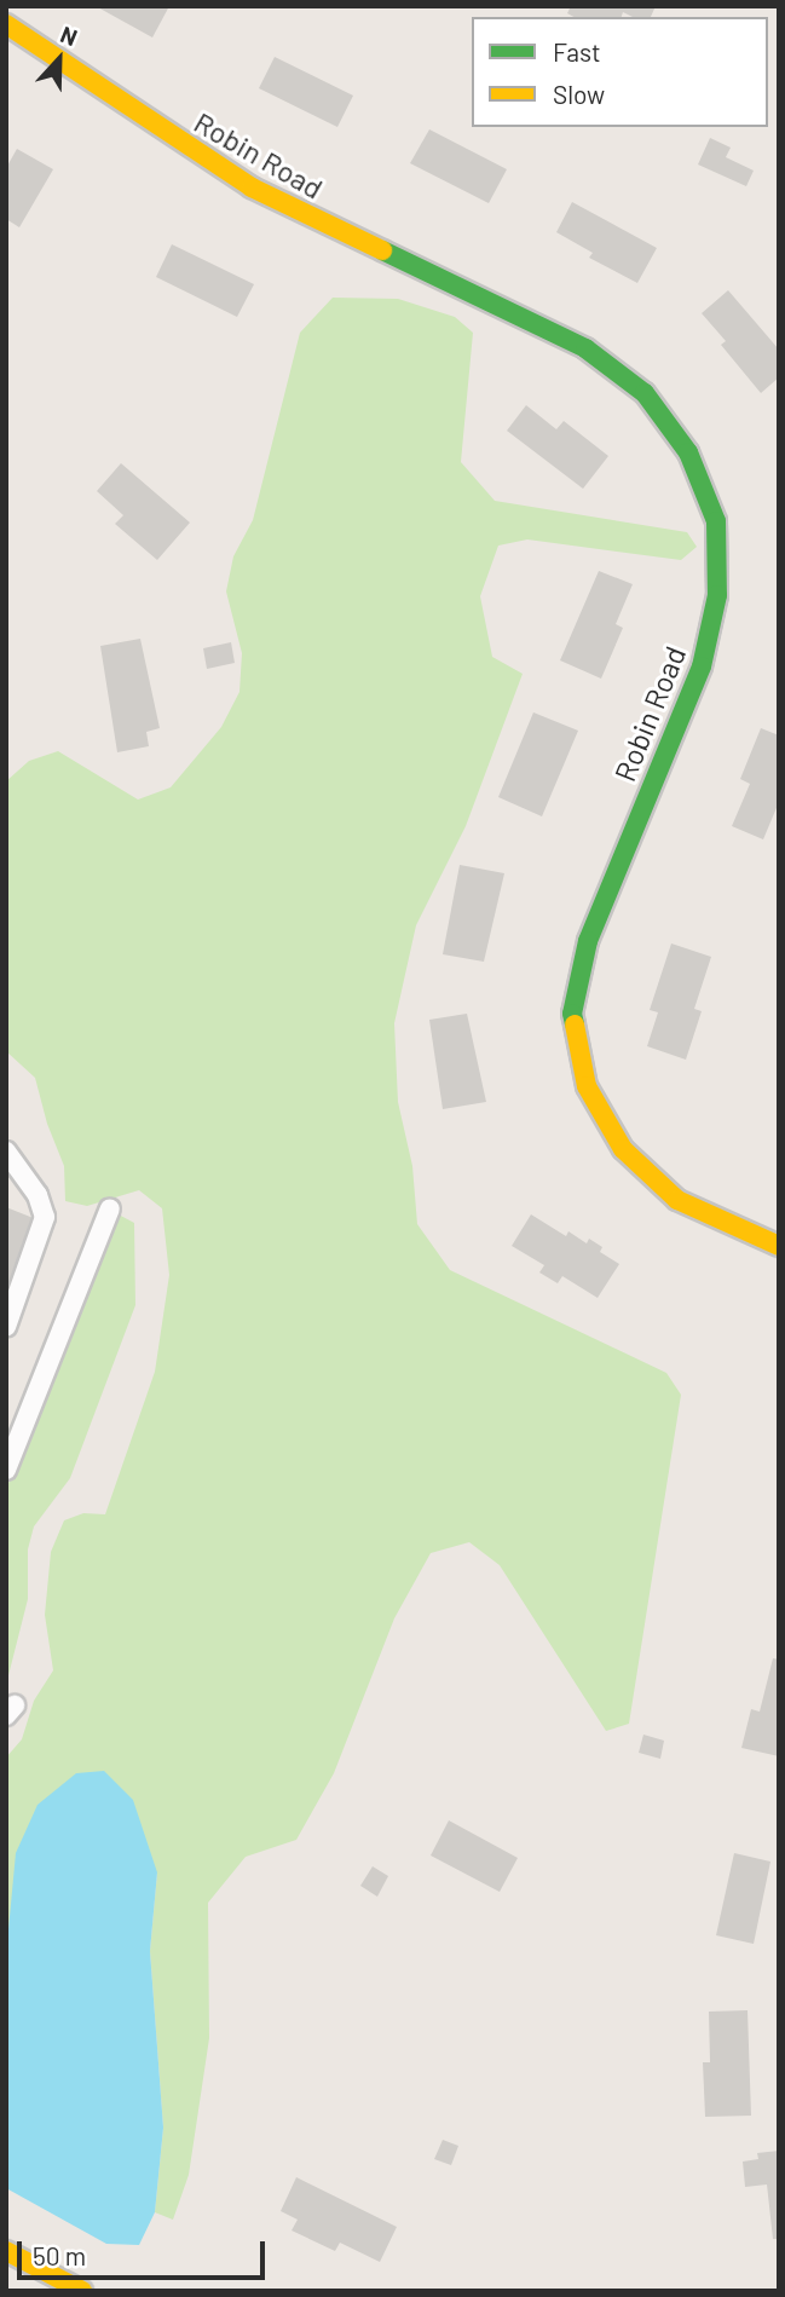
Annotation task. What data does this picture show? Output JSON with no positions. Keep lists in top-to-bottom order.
{
  "streets": {
    "street": ["Robin Road"]
  },
  "legend": ["Fast", "Slow"],
  "scale_bar": "50 m",
  "north": "top"
}
